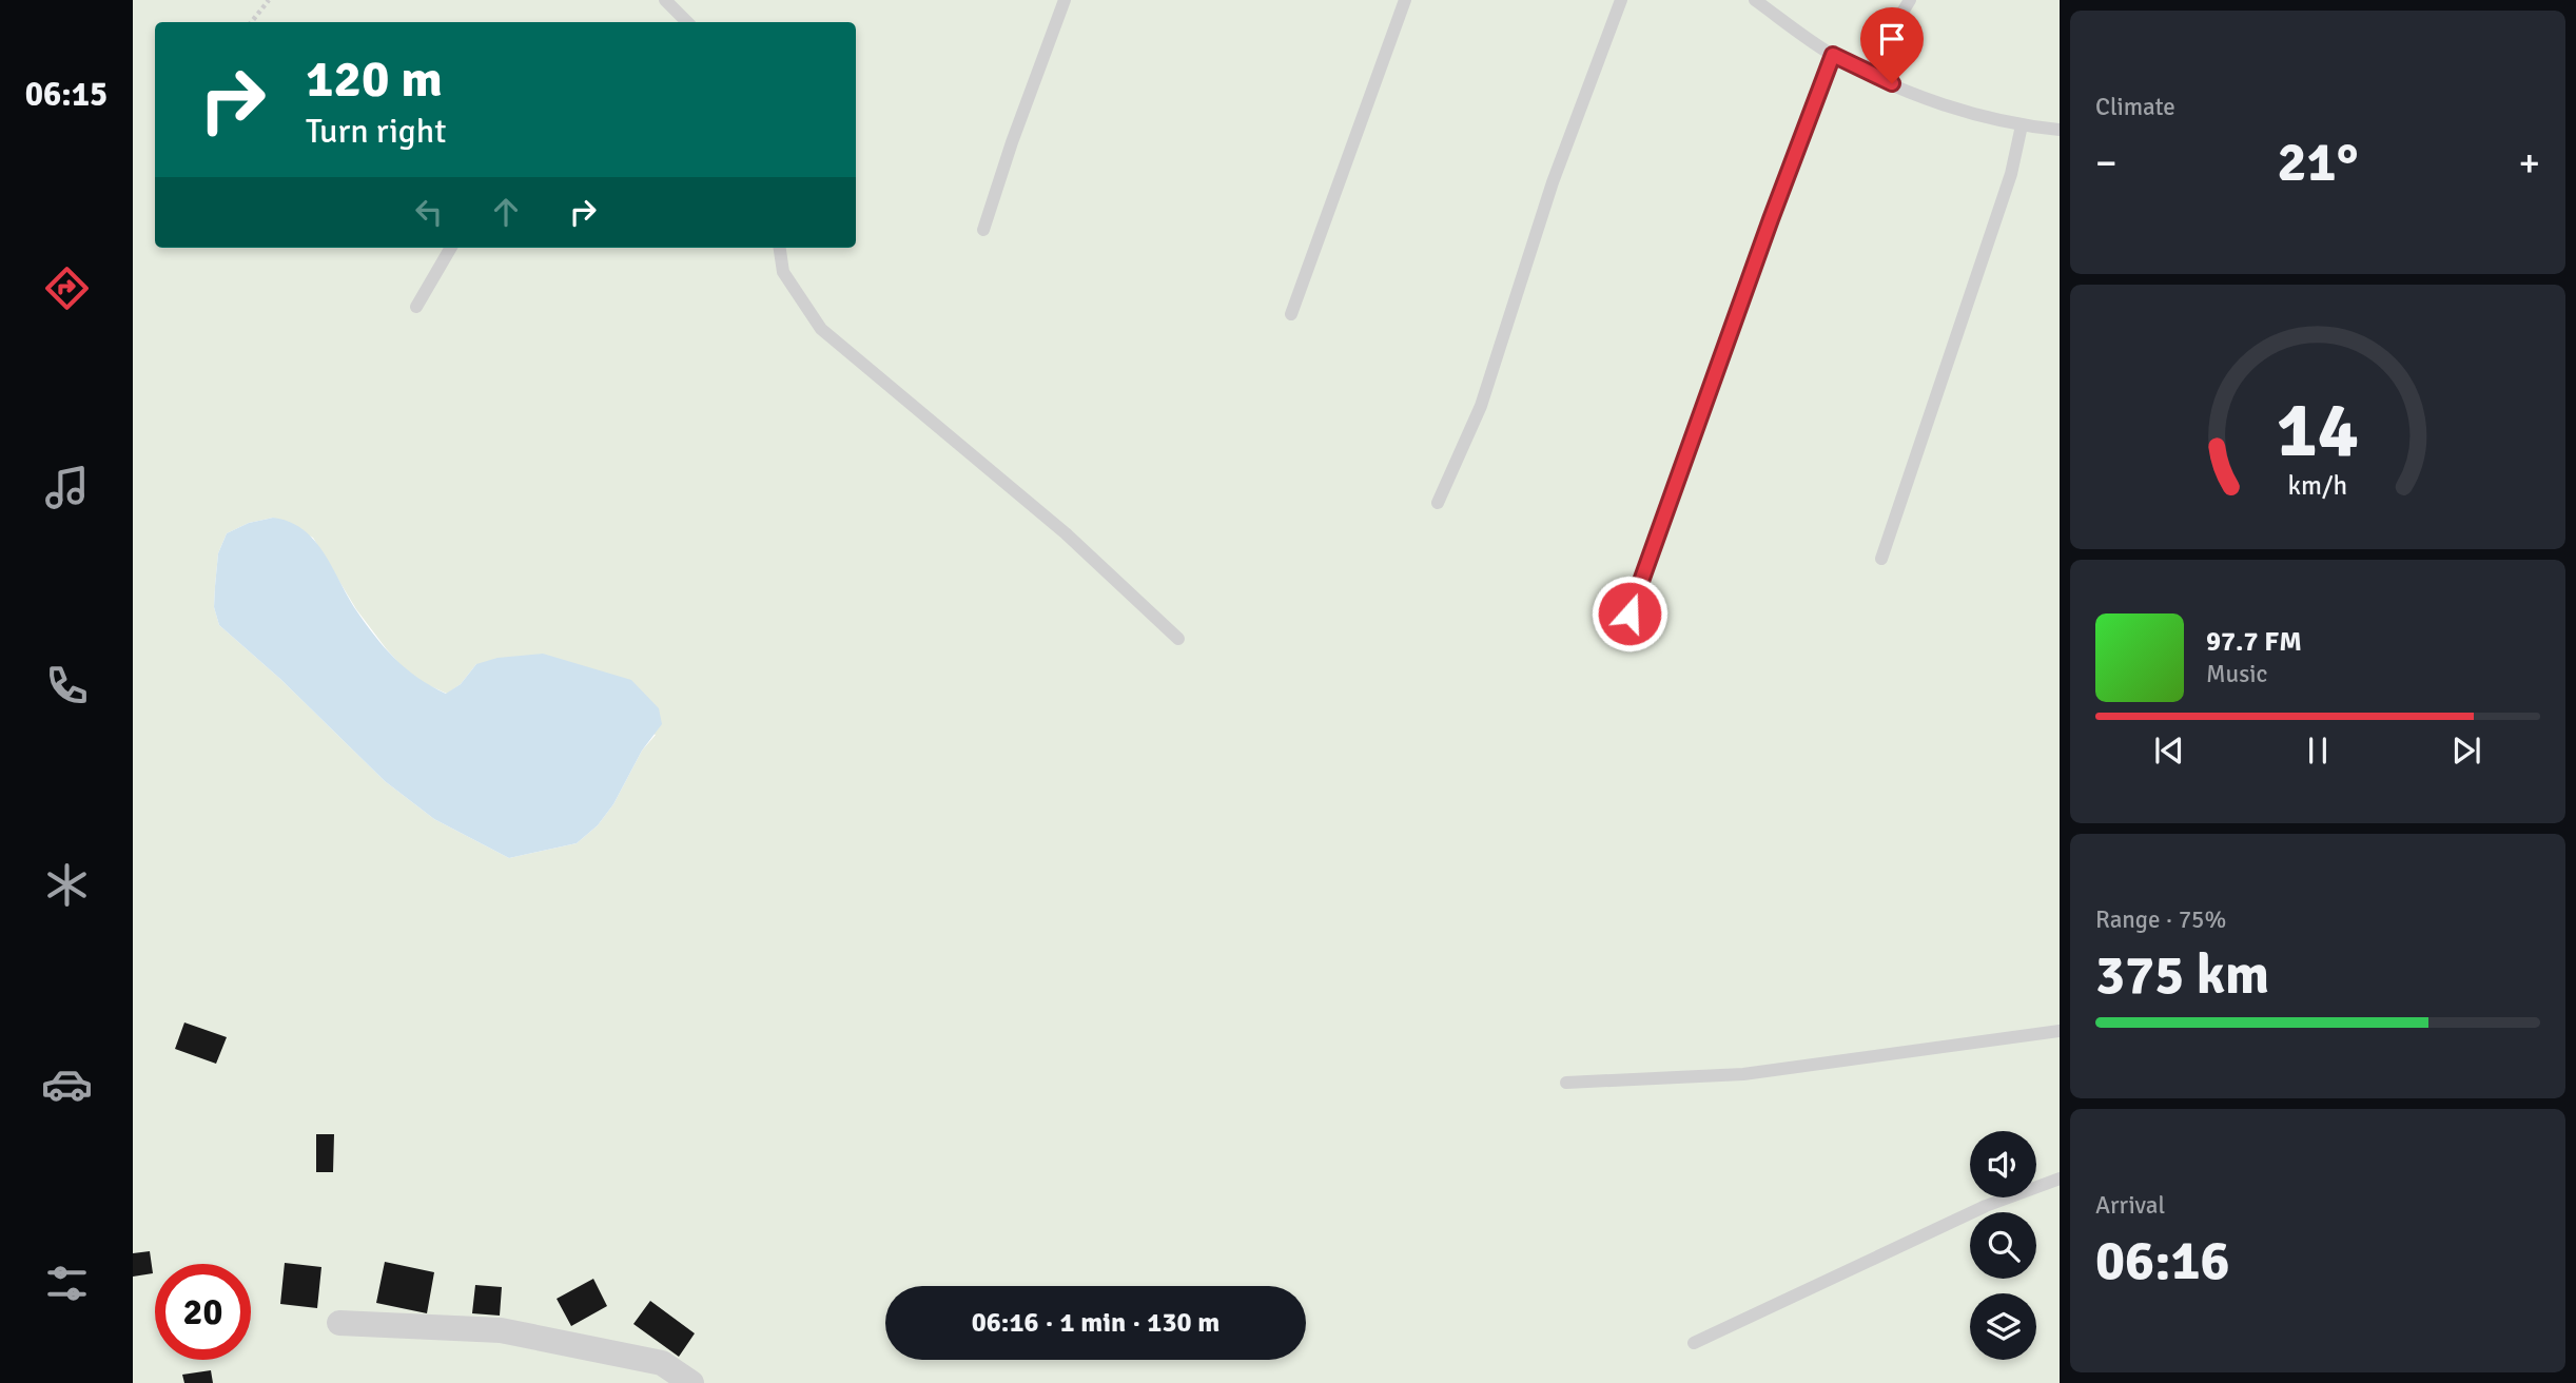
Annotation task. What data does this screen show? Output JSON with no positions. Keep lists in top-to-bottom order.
{
  "page": {
    "tabs": "06:15",
    "tile": [
      "Climate",
      ["Range · 75%", "375 km"],
      ["Arrival", "06:16"]
    ],
    "turn": ["120 m", "Turn right"],
    "heat": ["−", "21°", "+"],
    "song": ["97.7 FM", "Music"],
    "limit": "20",
    "trip": "06:16 · 1 min · 130 m",
    "gauge": ["14", "km/h"]
  }
}
